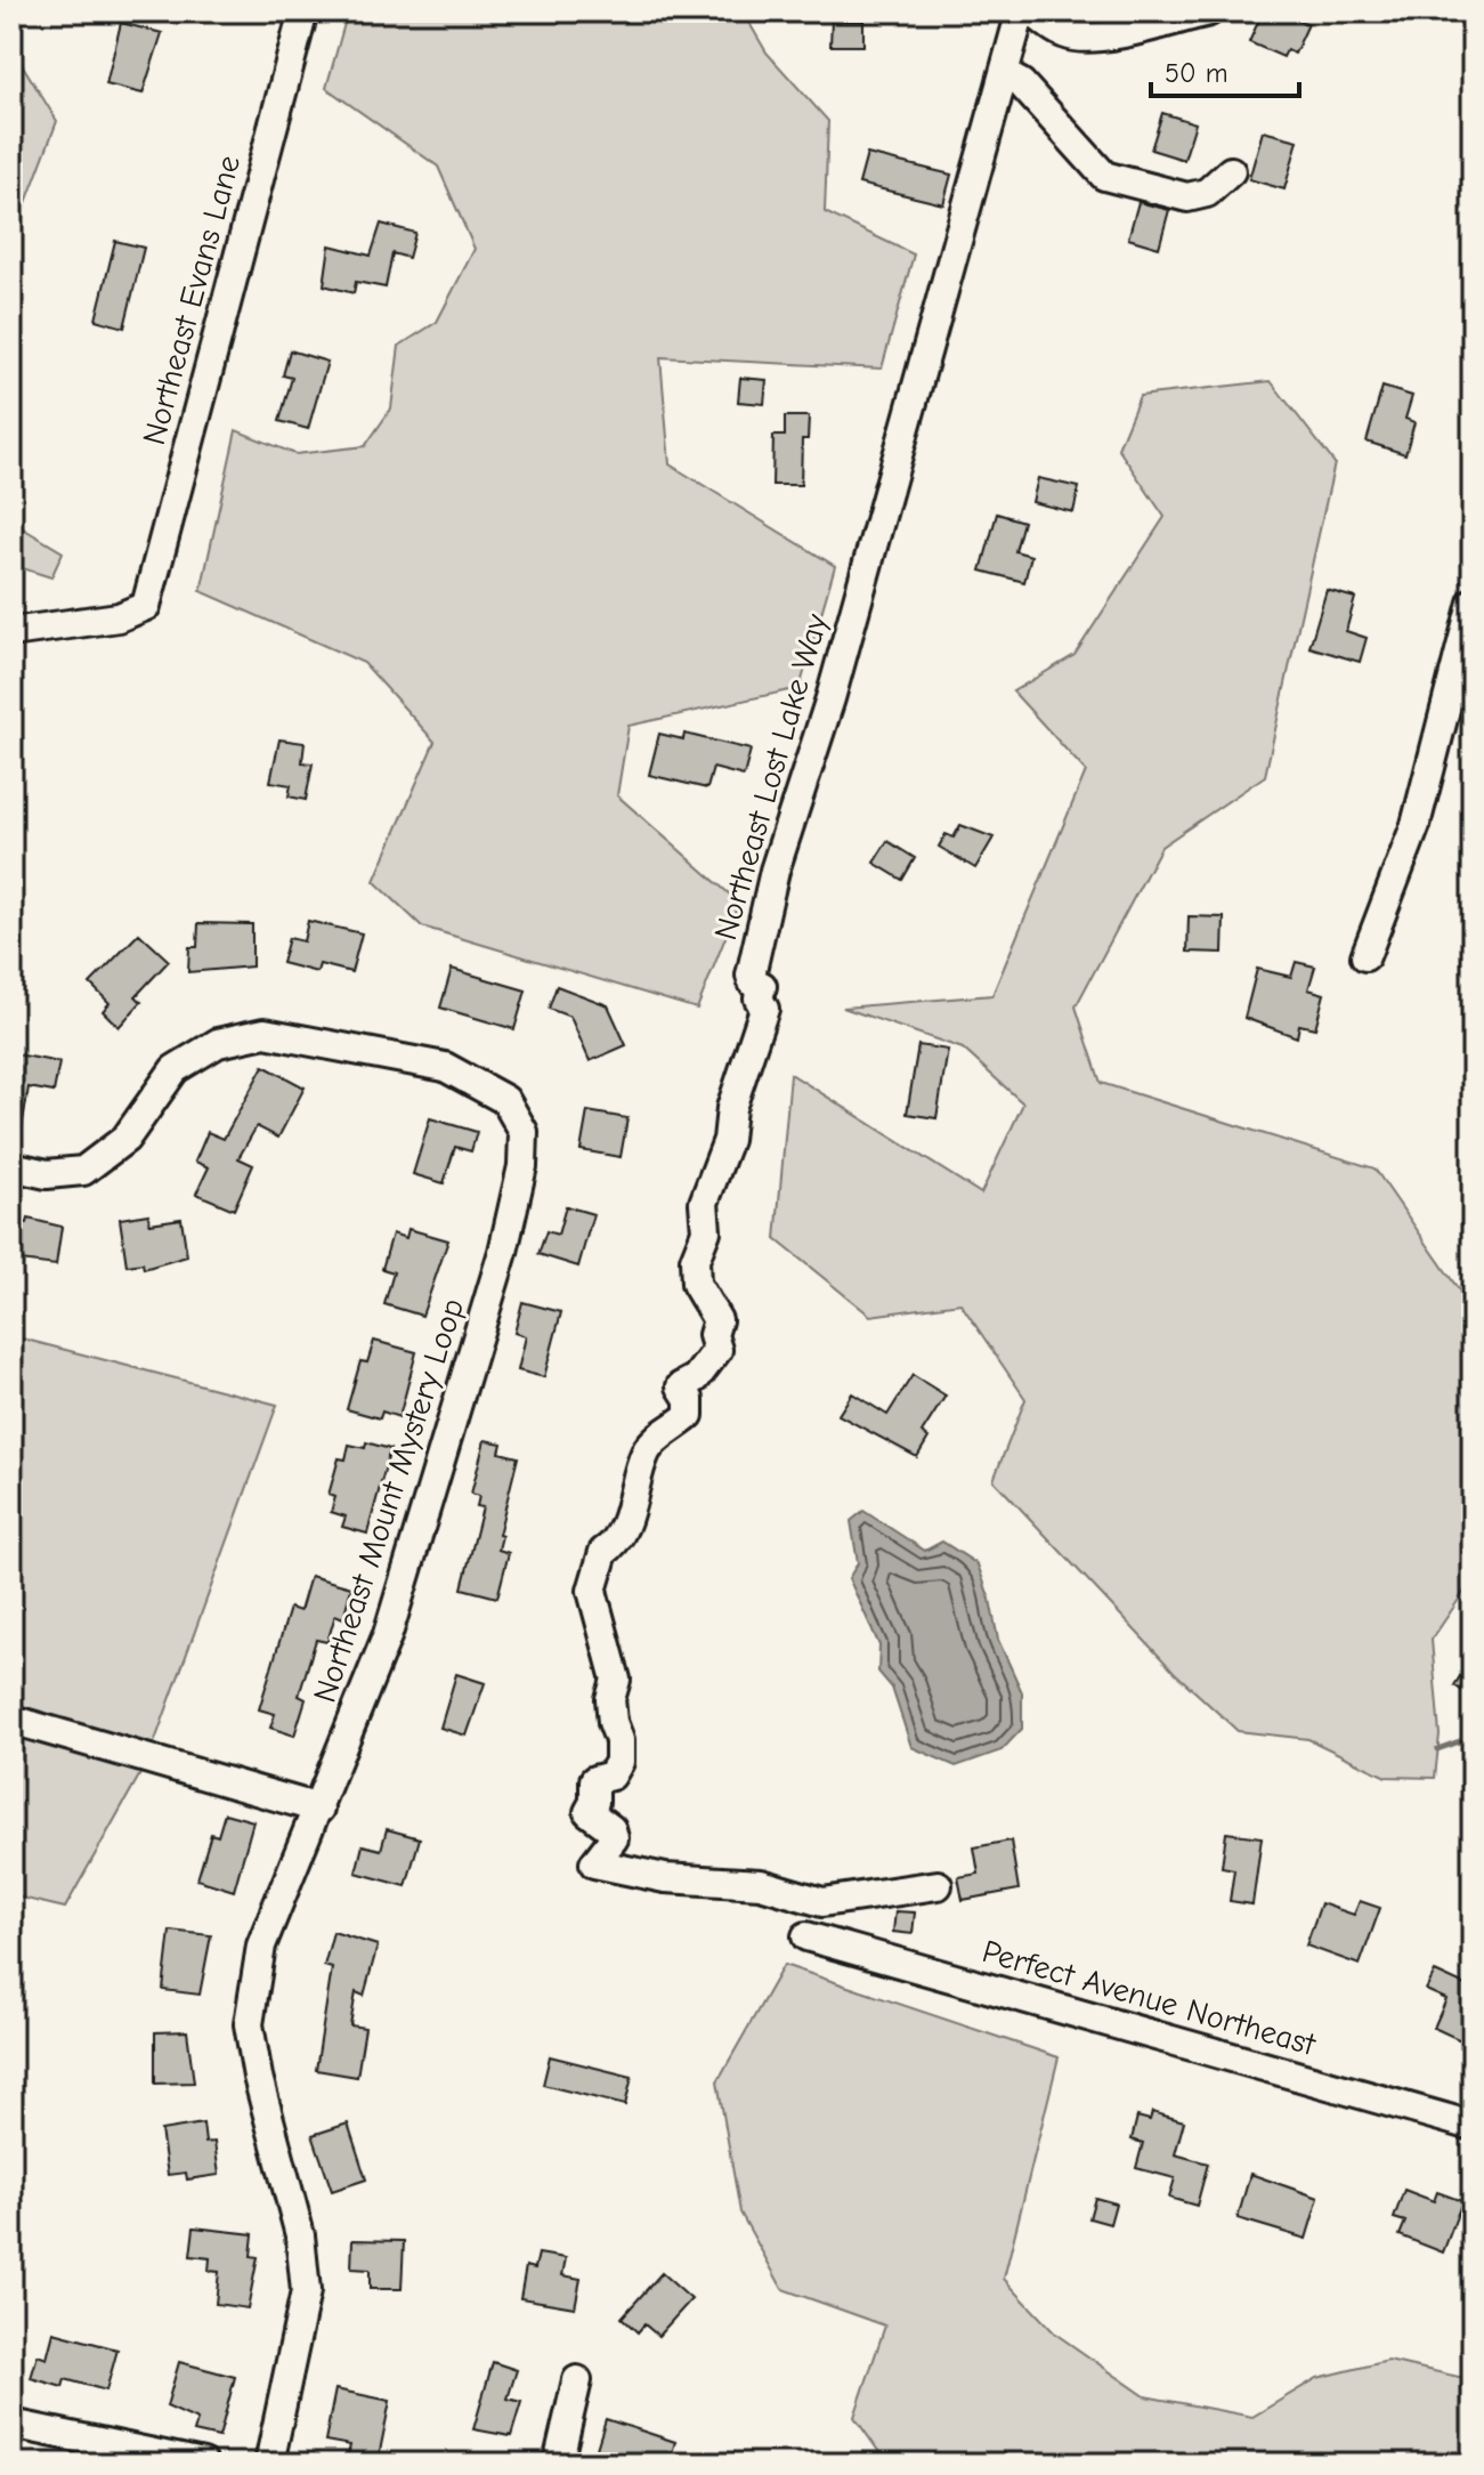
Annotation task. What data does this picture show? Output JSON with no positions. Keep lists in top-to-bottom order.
{
  "streets": {
    "street": [
      "Northeast Evans Lane",
      "Northeast Lost Lake Way",
      "Northeast Mount Mystery Loop",
      "Perfect Avenue Northeast"
    ]
  },
  "scale_bar": "50 m"
}
